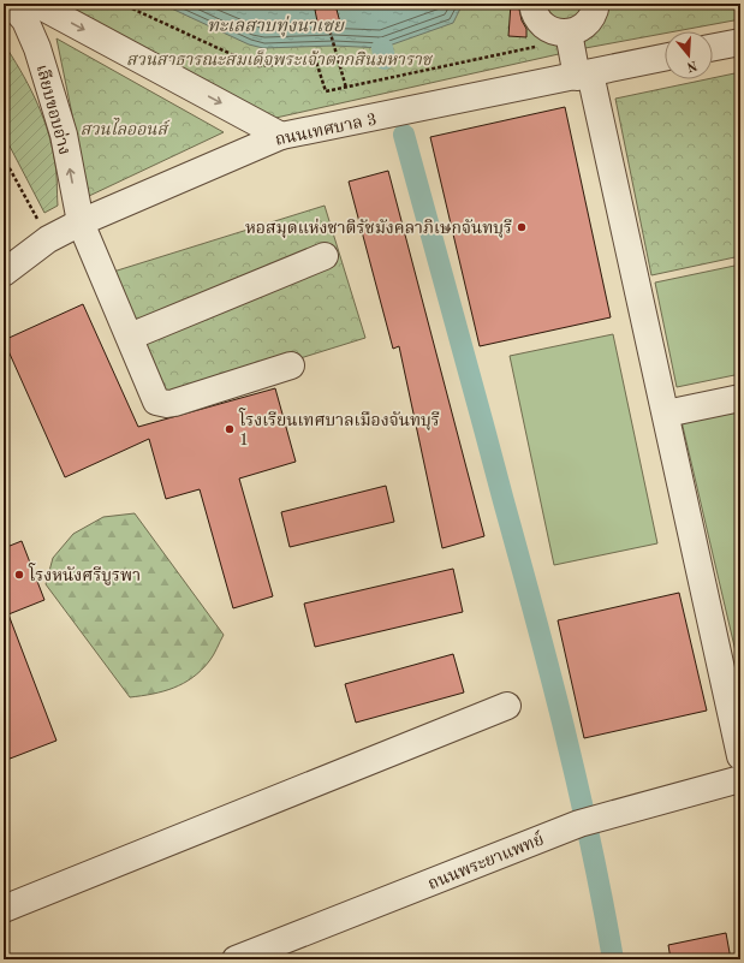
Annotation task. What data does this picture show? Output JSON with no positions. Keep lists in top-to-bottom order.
{
  "streets": {
    "street": ["เลียบขอบอ่าง", "ถนนเทศบาล 3", "ถนนพระยาแพทย์"]
  },
  "crossings": [
    ["เลียบขอบอ่าง", "ถนนเทศบาล 3"]
  ],
  "one_way": ["เลียบขอบอ่าง"],
  "water": ["ทะเลสาบทุ่งนาเชย"],
  "parks": ["สวนสาธารณะสมเด็จพระเจ้าตากสินมหาราช", "สวนไลออนส์"],
  "places": ["หอสมุดแห่งชาติรัชมังคลาภิเษกจันทบุรี", "โรงเรียนเทศบาลเมืองจันทบุรี 1", "โรงหนังศรีบูรพา"],
  "north": "bottom"
}
